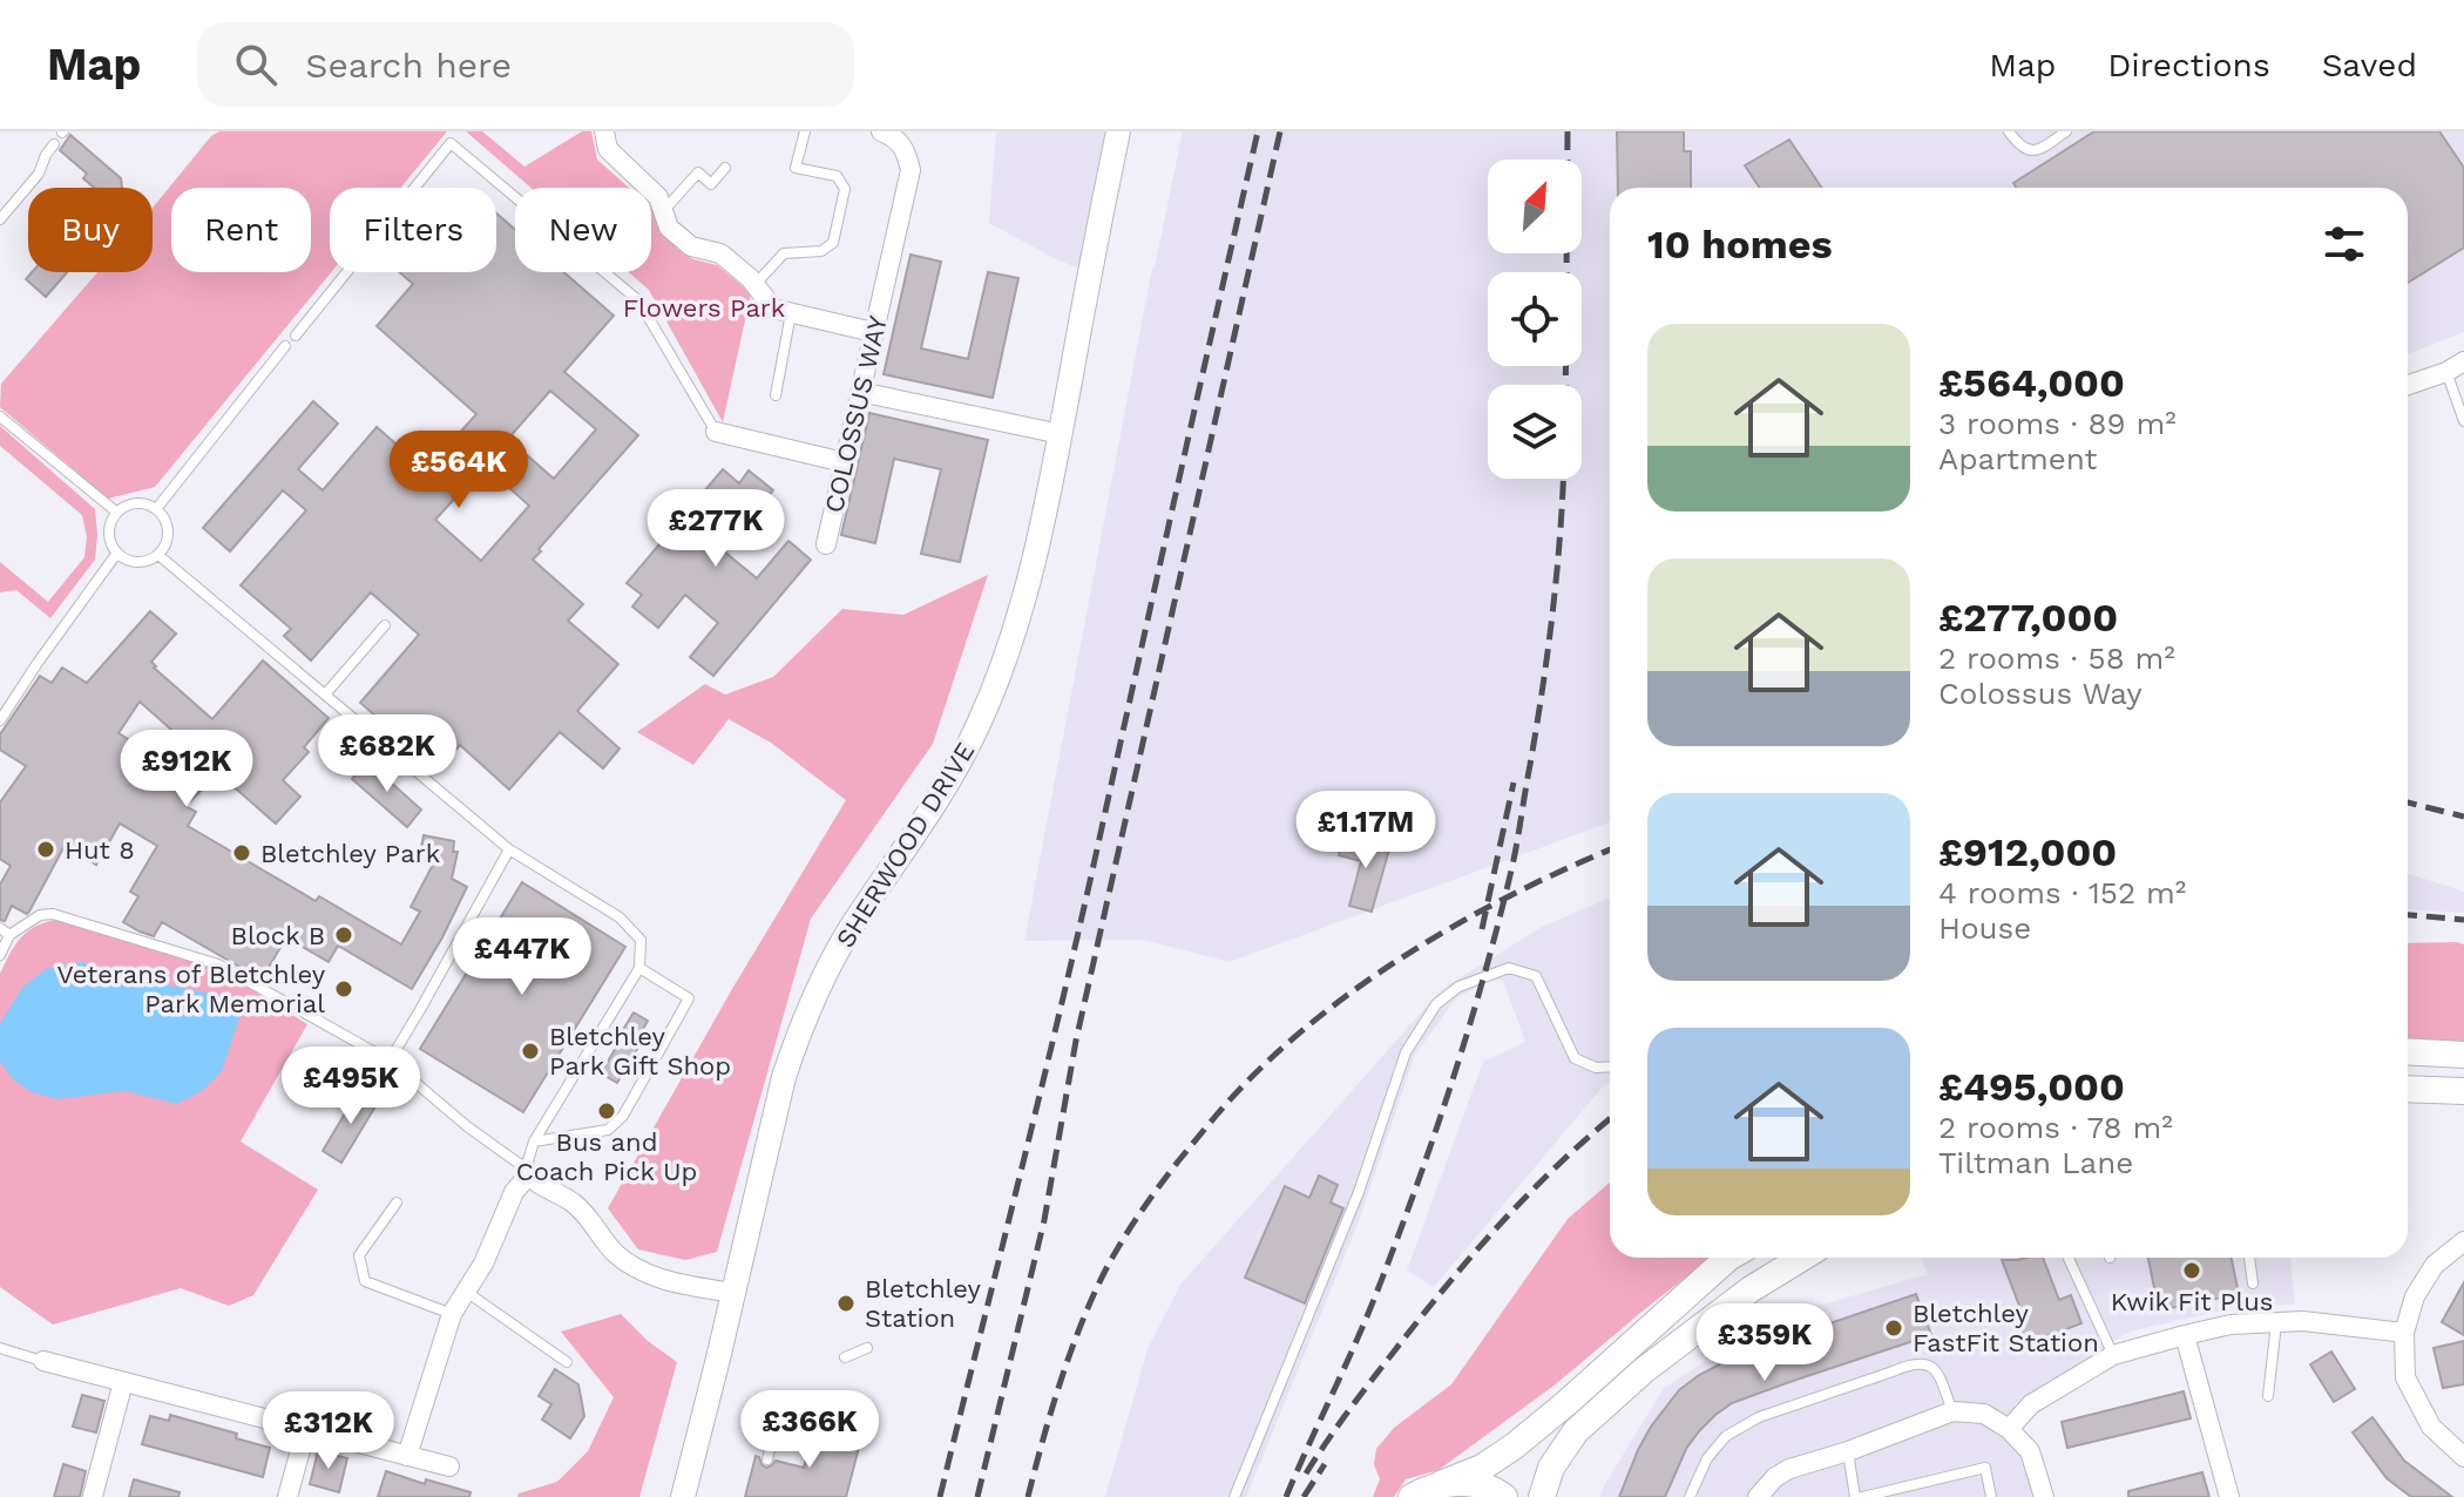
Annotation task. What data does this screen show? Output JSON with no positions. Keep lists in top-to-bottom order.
{
  "streets": {
    "street": ["COLOSSUS WAY", "SHERWOOD DRIVE"]
  },
  "parks": ["Flowers Park"],
  "places": [
    "Hut 8",
    "Bletchley Park",
    "Block B",
    "Veterans of Bletchley Park Memorial",
    "Bletchley Park Gift Shop",
    "Bus and Coach Pick Up",
    "Kwik Fit Plus",
    "Bletchley Station",
    "Bletchley FastFit Station"
  ],
  "north": "top right",
  "page": {
    "header": "Map",
    "search": "Search here",
    "nav": ["Map", "Directions", "Saved"],
    "chip": [
      "Buy",
      "Rent",
      "Filters",
      "New"
    ],
    "heading": "10 homes",
    "list": [
      {
        "name": "£564,000",
        "note": "3 rooms · 89 m² · Apartment"
      },
      {
        "name": "£277,000",
        "note": "2 rooms · 58 m² · Colossus Way"
      },
      {
        "name": "£912,000",
        "note": "4 rooms · 152 m² · House"
      },
      {
        "name": "£495,000",
        "note": "2 rooms · 78 m² · Tiltman Lane"
      }
    ],
    "price": [
      "£564K",
      "£277K",
      "£682K",
      "£912K",
      "£1.17M",
      "£447K",
      "£495K",
      "£359K",
      "£366K",
      "£312K"
    ]
  }
}
